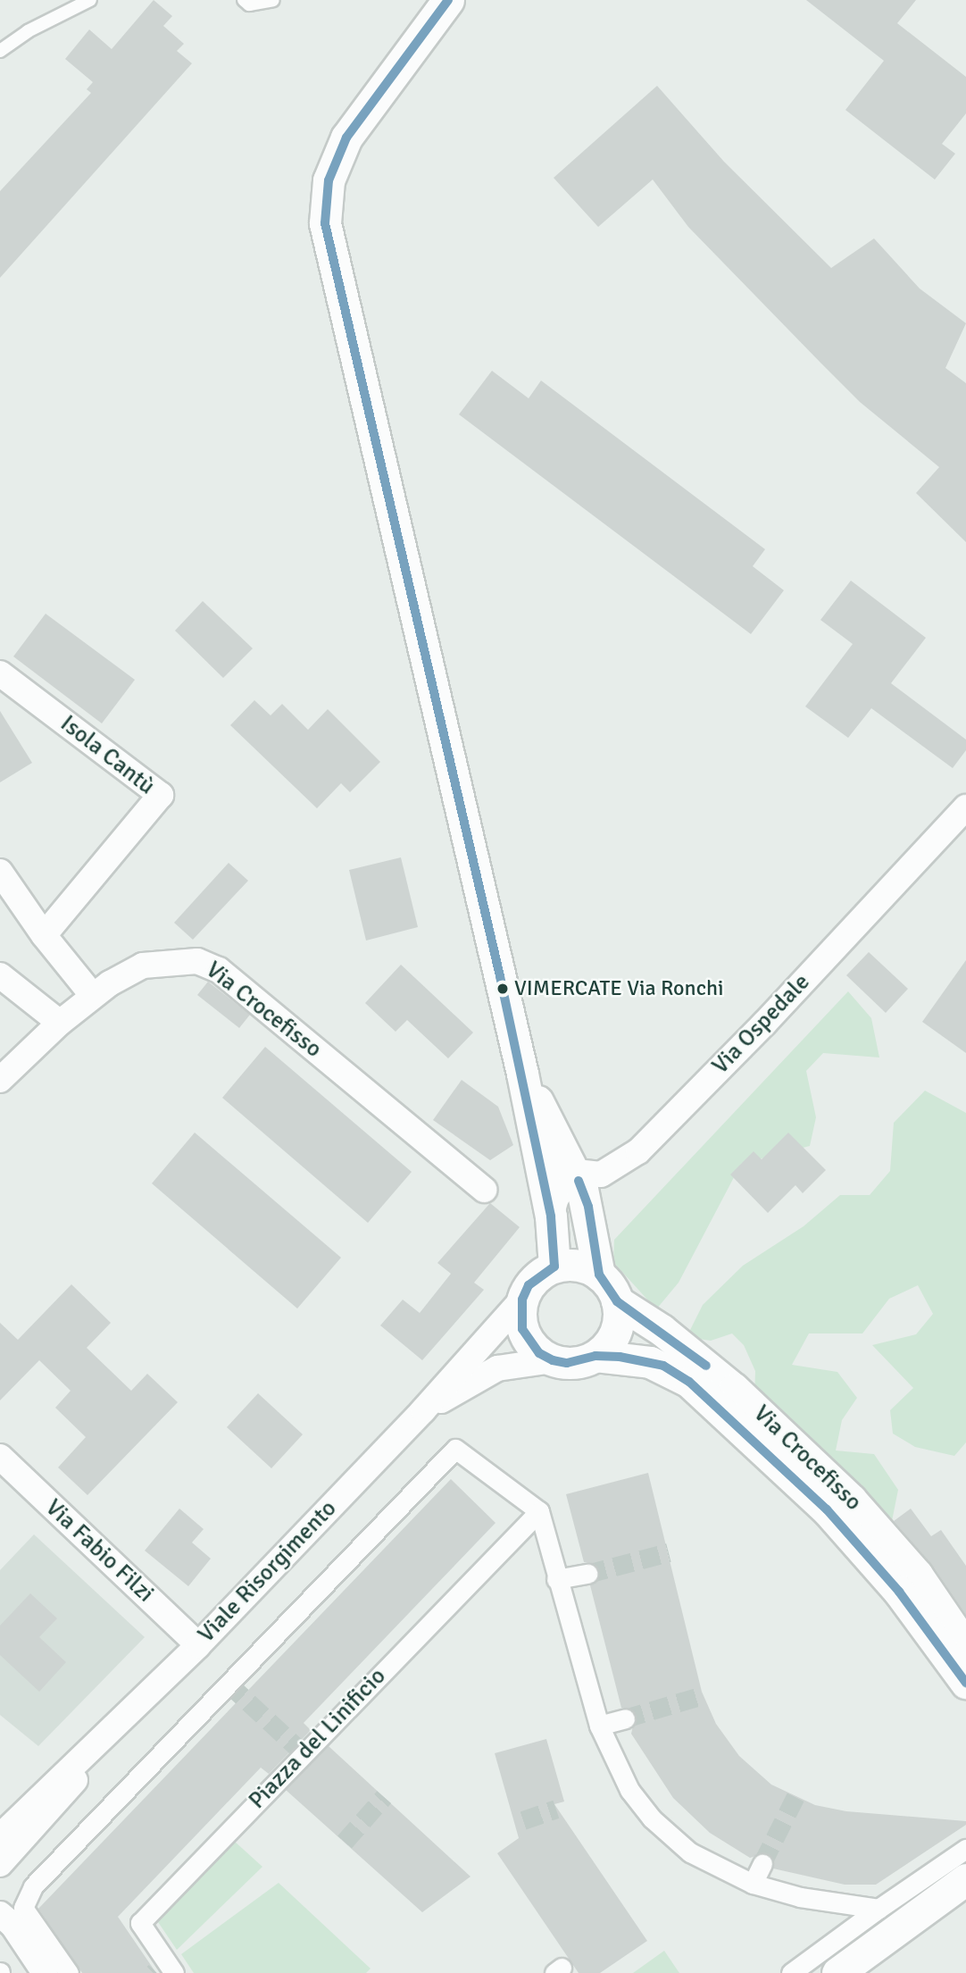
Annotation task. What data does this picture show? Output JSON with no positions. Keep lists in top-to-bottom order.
{
  "streets": {
    "street": [
      "Isola Cantù",
      "Via Crocefisso",
      "Via Ospedale",
      "Via Fabio Filzi",
      "Viale Risorgimento",
      "Piazza del Linificio"
    ]
  },
  "crossings": [
    ["Via Crocefisso", "Viale Risorgimento"],
    ["Via Fabio Filzi", "Viale Risorgimento"]
  ],
  "places": ["VIMERCATE Via Ronchi"]
}
